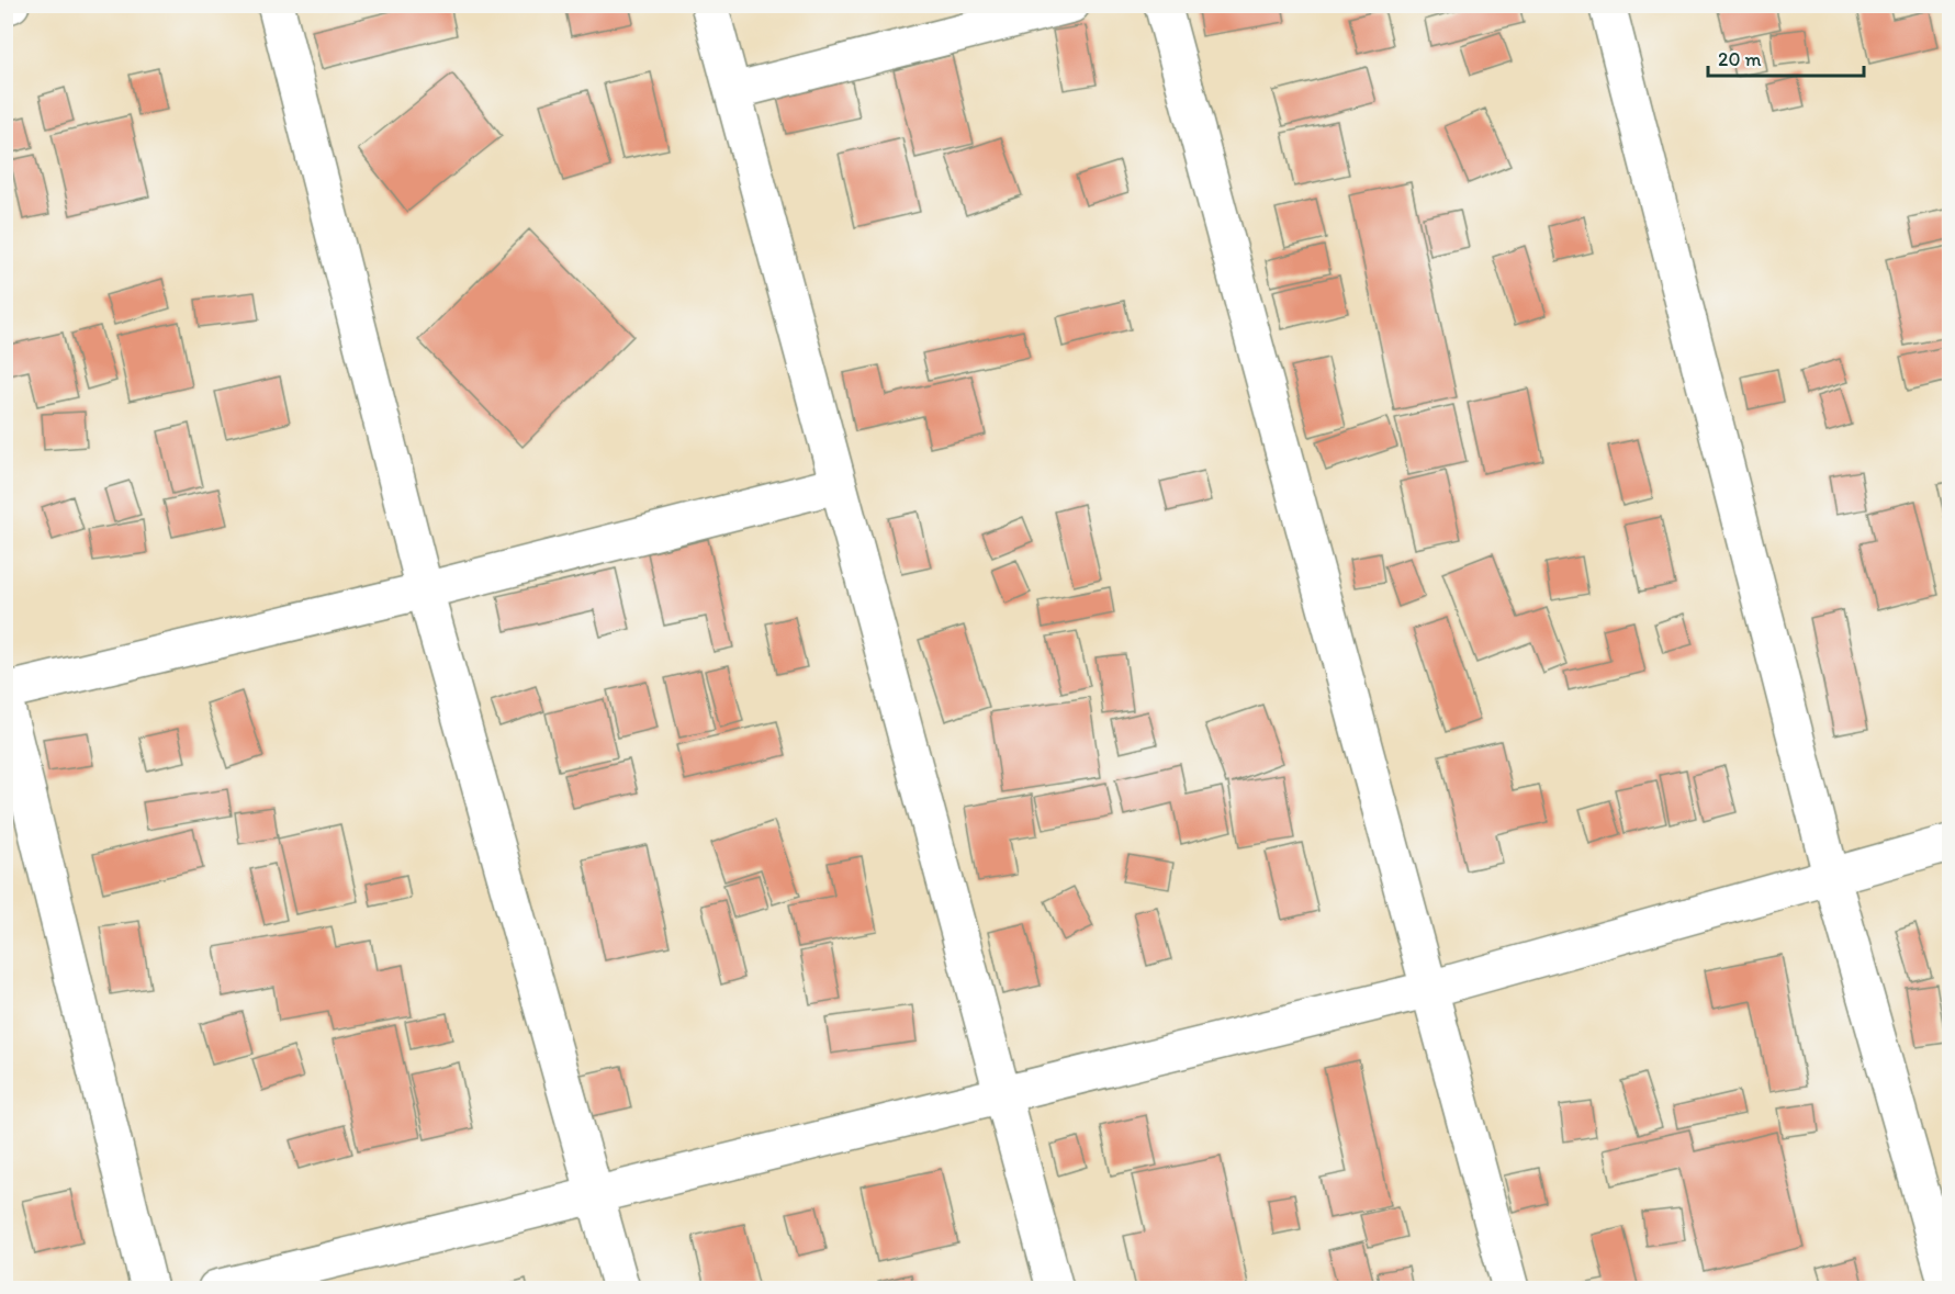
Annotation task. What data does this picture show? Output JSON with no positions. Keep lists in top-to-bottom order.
{
  "scale_bar": "20 m"
}
